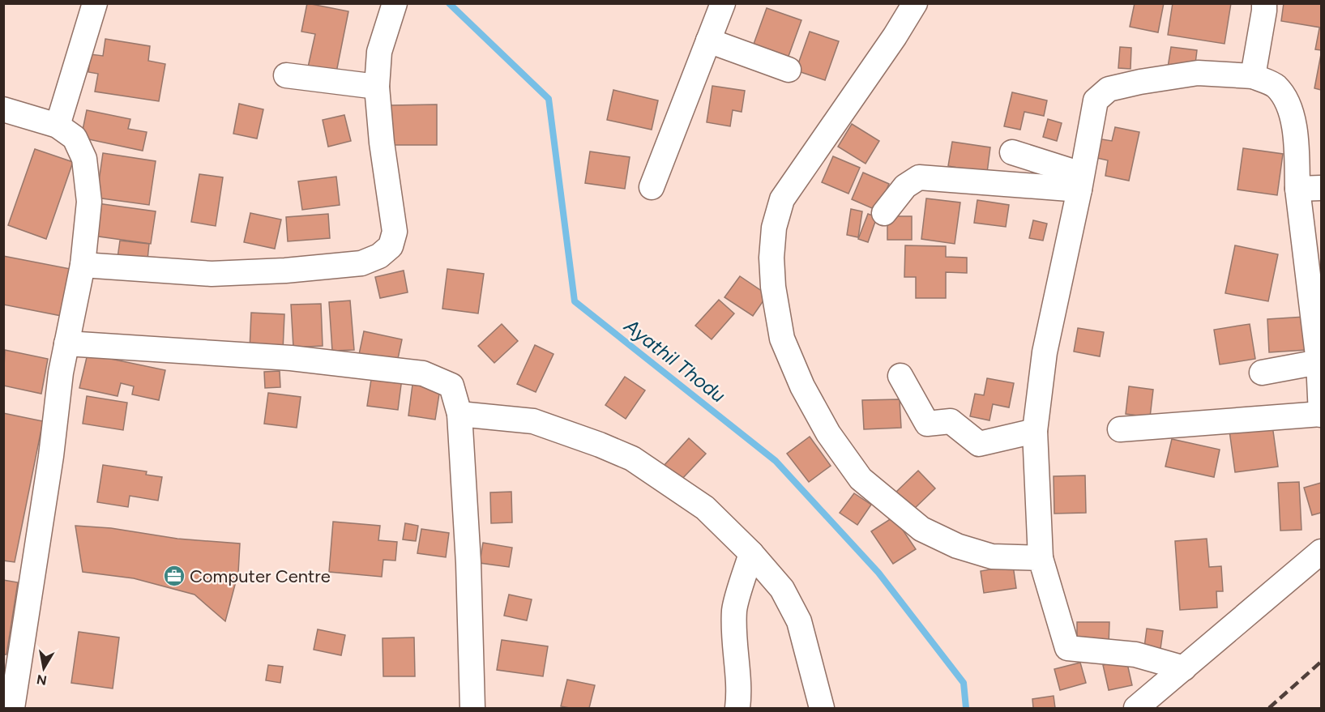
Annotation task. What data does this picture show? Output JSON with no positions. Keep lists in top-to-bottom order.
{
  "water": ["Ayathil Thodu"],
  "places": {
    "office": ["Computer Centre"]
  },
  "north": "bottom"
}
